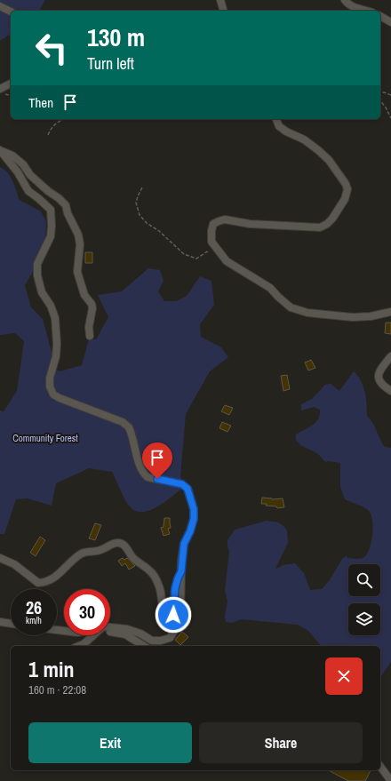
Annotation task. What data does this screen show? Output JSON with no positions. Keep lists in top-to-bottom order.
{
  "parks": ["Community Forest"],
  "page": {
    "turn": ["130 m", "Turn left"],
    "then": "Then",
    "speed": "26 km/h",
    "limit": "30",
    "heading": ["1 min", "160 m · 22:08"],
    "buttons": ["Exit", "Share"]
  }
}
